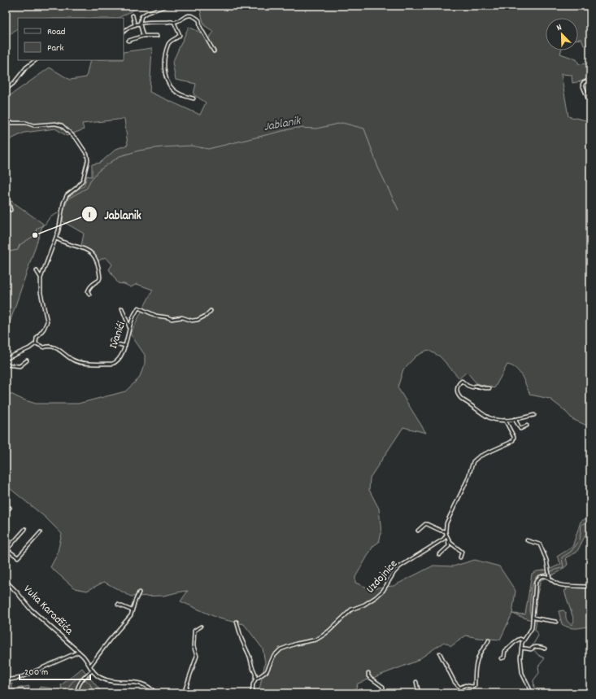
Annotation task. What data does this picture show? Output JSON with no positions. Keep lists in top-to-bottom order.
{
  "streets": {
    "street": ["Ivanići", "Uzdojnice", "Vuka Karadžića"]
  },
  "water": ["Jablanik"],
  "places": ["Jablanik"],
  "legend": ["Road", "Park"],
  "scale_bar": "200 m",
  "north": "top left"
}
